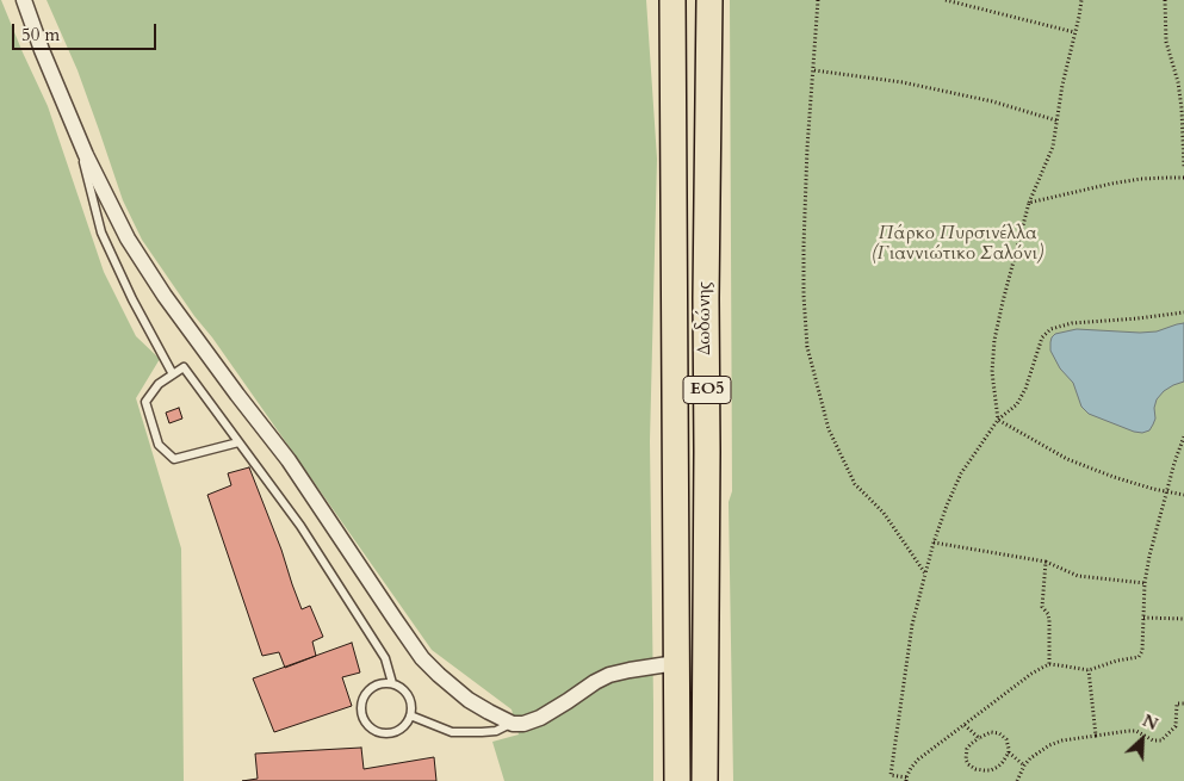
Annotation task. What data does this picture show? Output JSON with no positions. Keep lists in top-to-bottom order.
{
  "streets": {
    "main road": ["Δωδώνης", "ΕΟ5"]
  },
  "parks": ["Πάρκο Πυρσινέλλα (Γιαννιώτικο Σαλόνι)"],
  "scale_bar": "50 m",
  "north": "top right"
}
